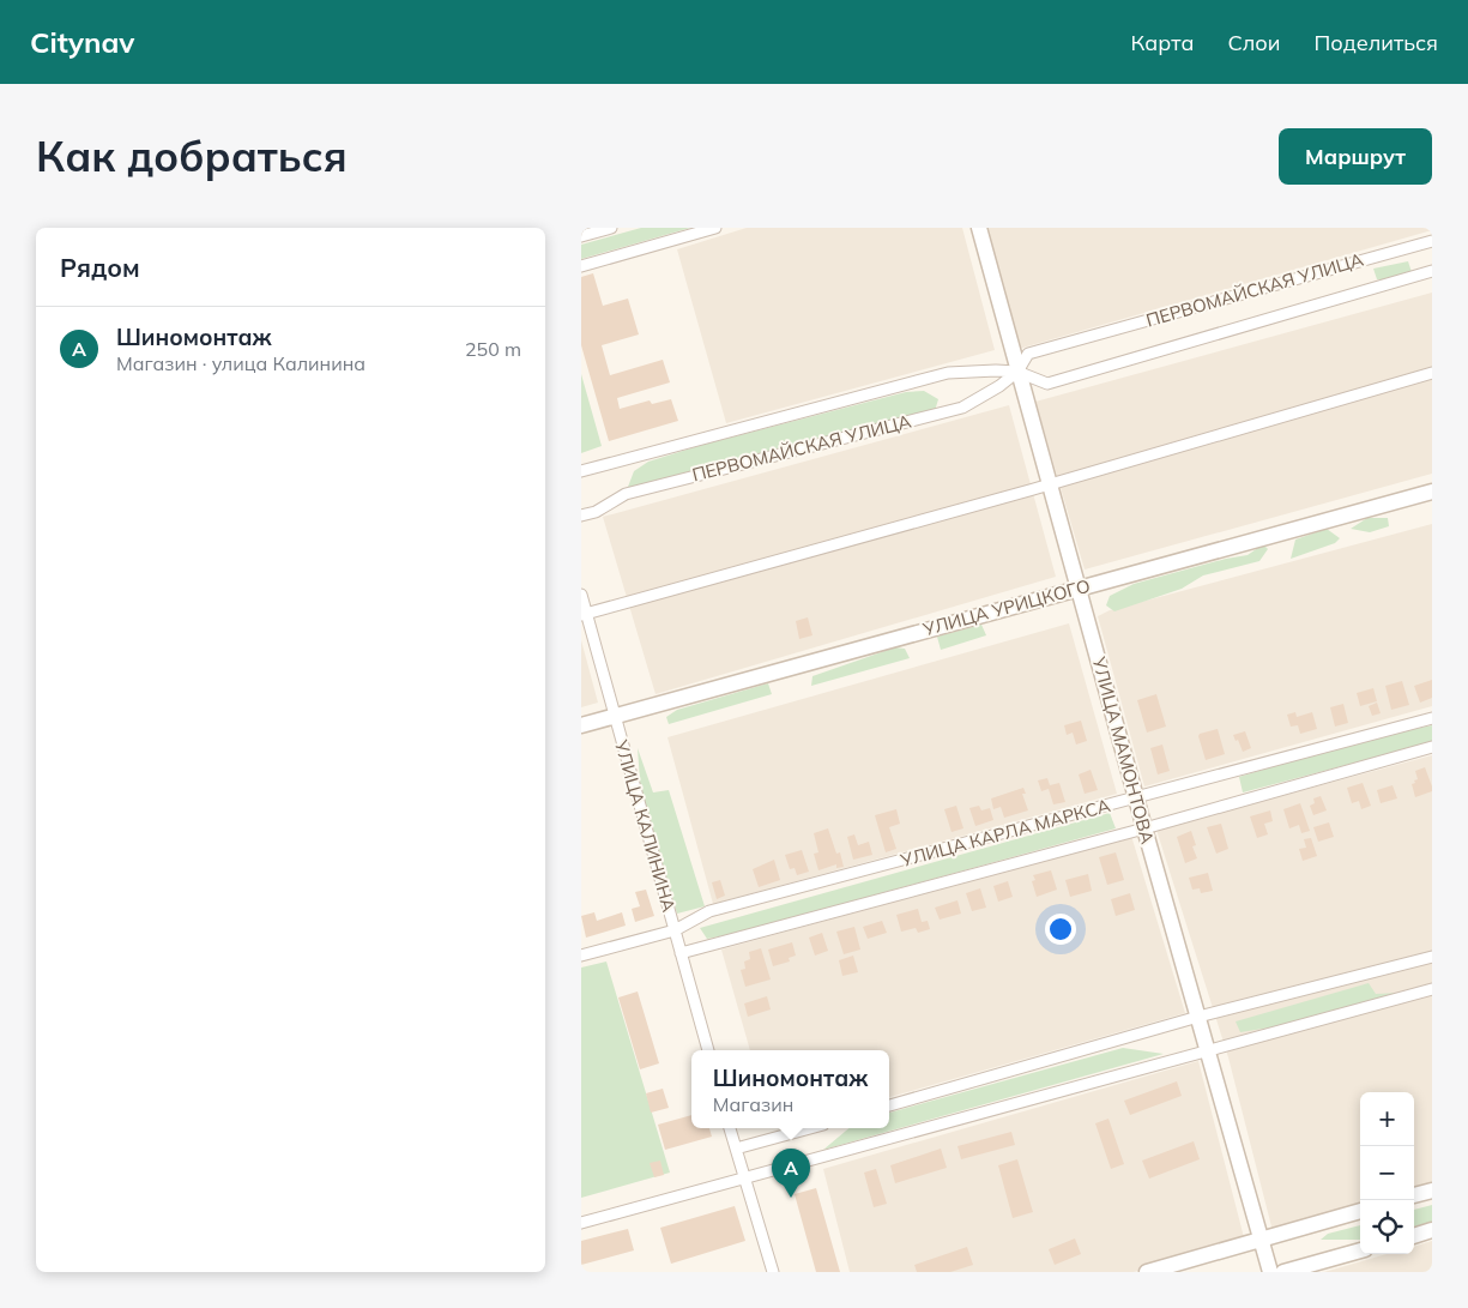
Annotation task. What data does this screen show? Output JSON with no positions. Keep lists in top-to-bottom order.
{
  "streets": {
    "street": [
      "ПЕРВОМАЙСКАЯ УЛИЦА",
      "УЛИЦА УРИЦКОГО",
      "УЛИЦА МАМОНТОВА",
      "УЛИЦА КАЛИНИНА",
      "УЛИЦА КАРЛА МАРКСА"
    ]
  },
  "crossings": [
    ["ПЕРВОМАЙСКАЯ УЛИЦА", "УЛИЦА МАМОНТОВА"],
    ["УЛИЦА УРИЦКОГО", "УЛИЦА МАМОНТОВА"],
    ["УЛИЦА УРИЦКОГО", "УЛИЦА КАЛИНИНА"],
    ["УЛИЦА МАМОНТОВА", "УЛИЦА КАРЛА МАРКСА"],
    ["УЛИЦА КАЛИНИНА", "УЛИЦА КАРЛА МАРКСА"]
  ],
  "page": {
    "header": "Citynav",
    "nav": ["Карта", "Слои", "Поделиться"],
    "buttons": "Маршрут",
    "title": "Как добраться",
    "heading": "Рядом",
    "list": [
      {
        "mark": "A",
        "name": "Шиномонтаж",
        "note": "Магазин · улица Калинина",
        "value": "250 m"
      }
    ],
    "popup": ["Шиномонтаж", "Магазин"],
    "map_buttons": ["+", "−"],
    "pins": "A"
  }
}
